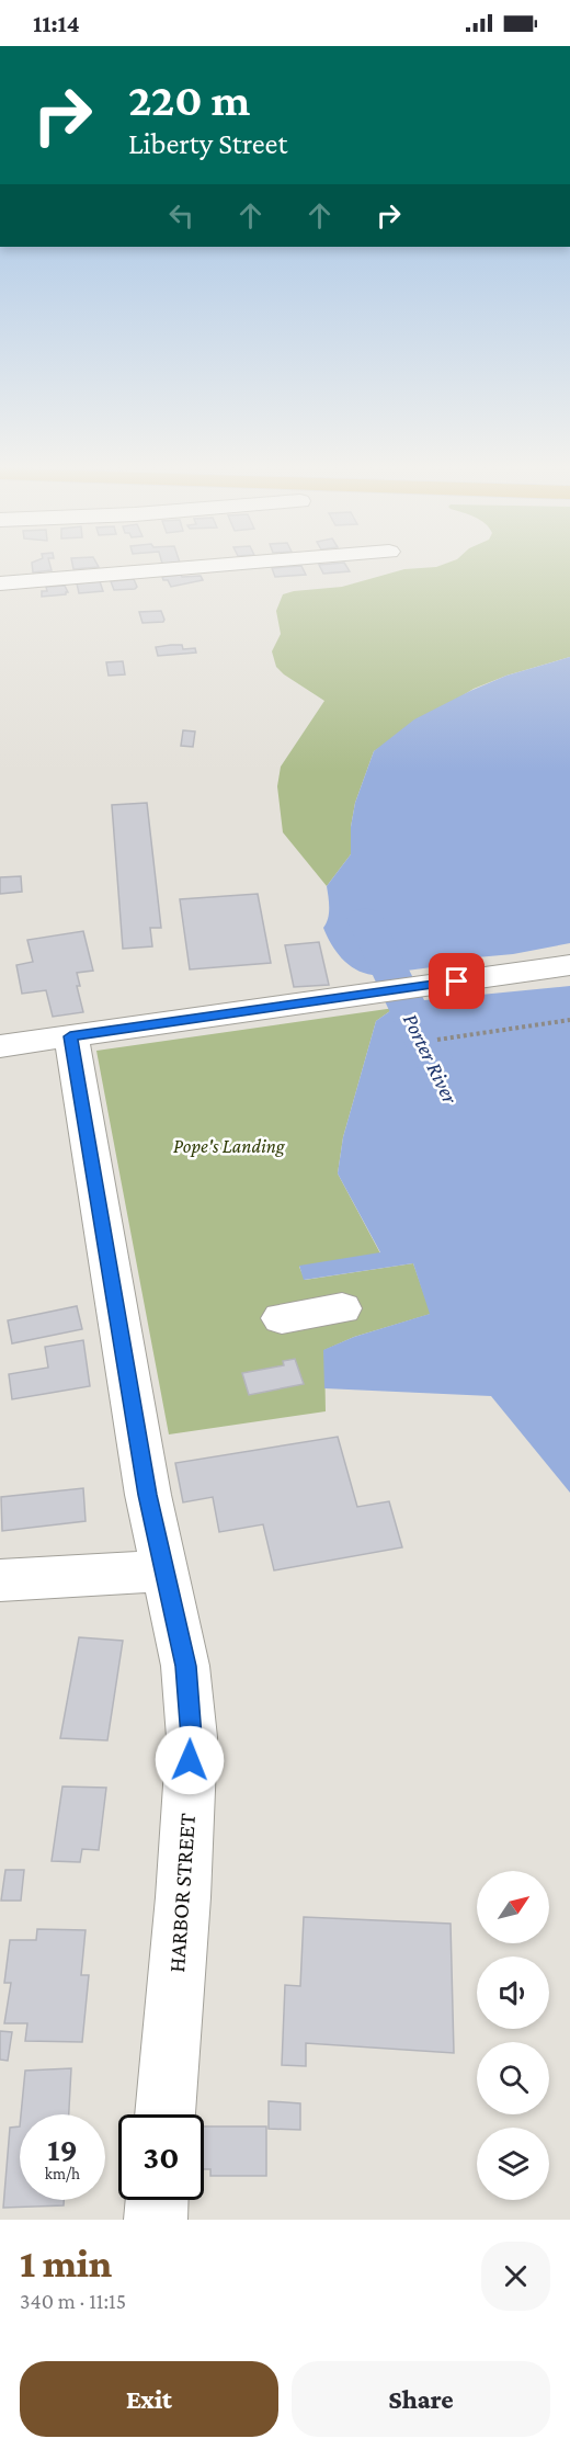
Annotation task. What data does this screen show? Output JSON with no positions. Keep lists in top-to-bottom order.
{
  "streets": {
    "street": ["HARBOR STREET"]
  },
  "water": ["Porter River"],
  "parks": ["Pope's Landing"],
  "north": "top right",
  "page": {
    "status": "11:14",
    "turn": ["220 m", "Liberty Street"],
    "speed": "19 km/h",
    "limit": "30",
    "heading": ["1 min", "340 m · 11:15"],
    "buttons": ["Exit", "Share"]
  }
}
